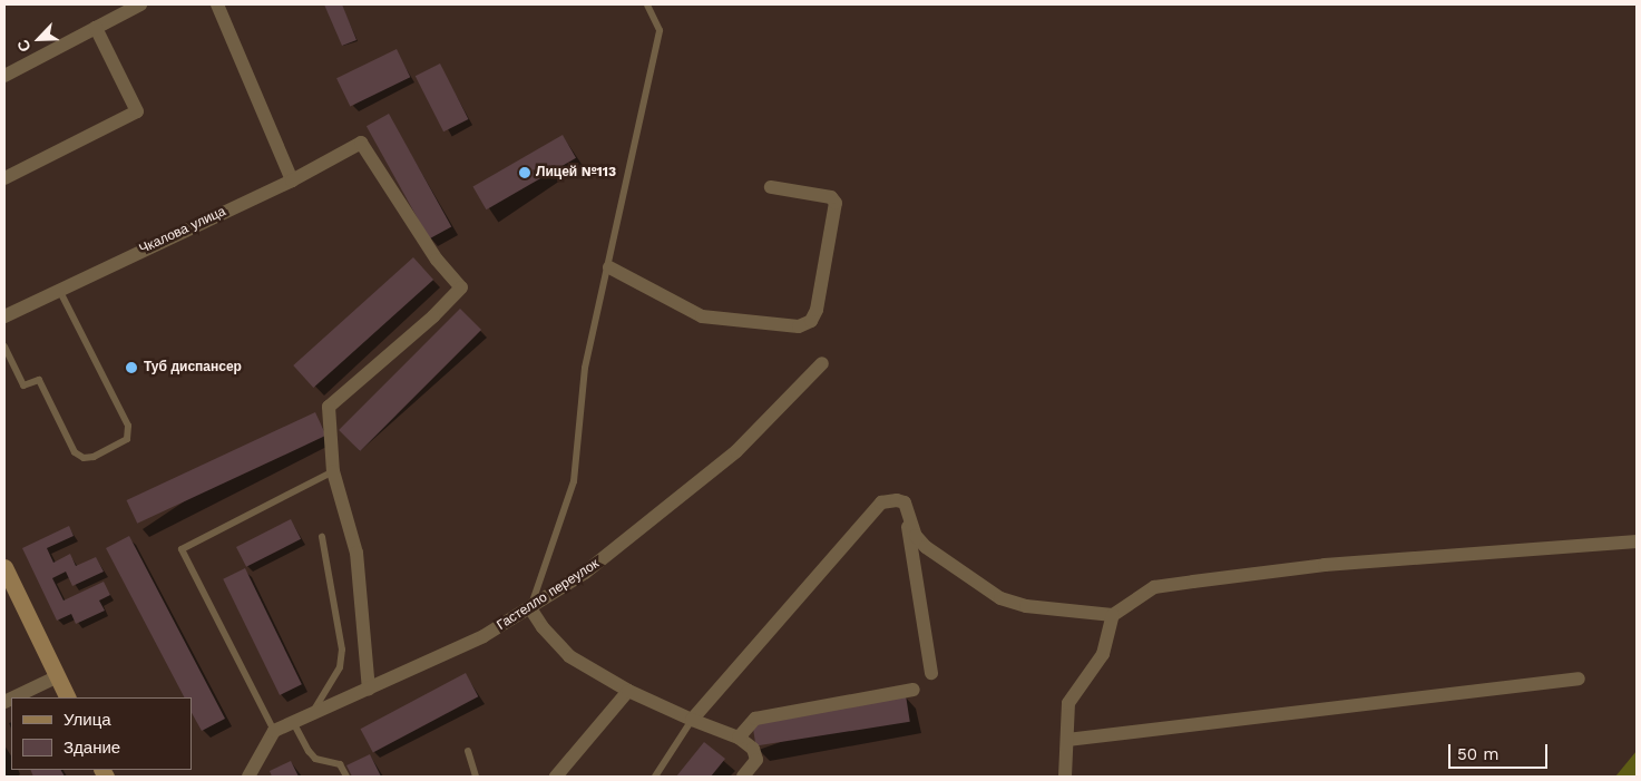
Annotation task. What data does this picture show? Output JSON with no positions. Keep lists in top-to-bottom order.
{
  "streets": {
    "street": ["Чкалова улица", "Гастелло переулок"]
  },
  "places": ["Лицей №113", "Туб диспансер"],
  "legend": ["Улица", "Здание"],
  "scale_bar": "50 m",
  "north": "bottom left"
}
